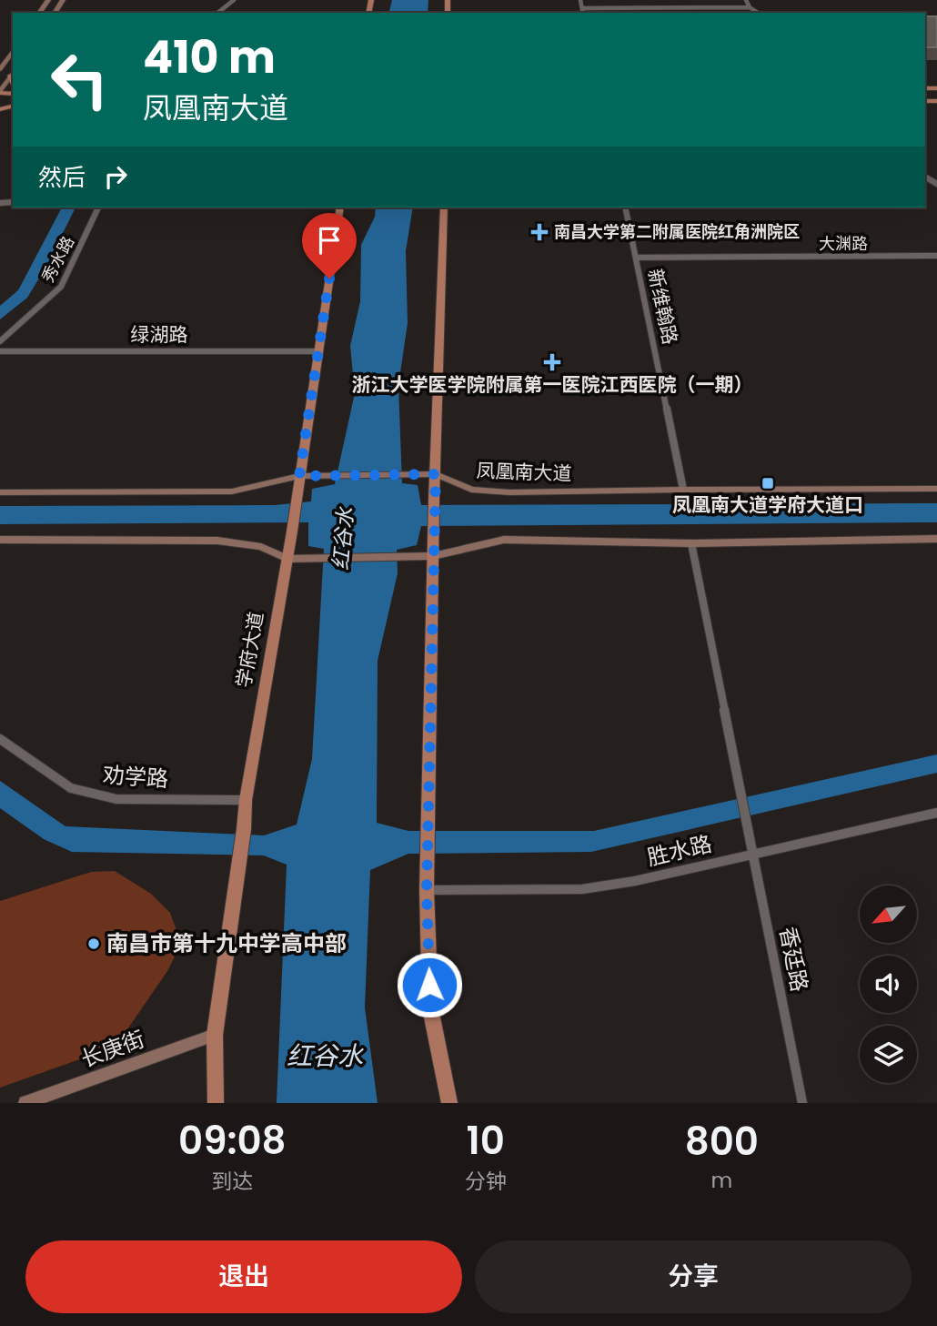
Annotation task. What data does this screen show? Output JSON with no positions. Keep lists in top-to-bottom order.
{
  "streets": {
    "main road": ["凤凰南大道", "学府大道", "长庚街"],
    "street": [
      "大渊路",
      "秀水路",
      "新维翰路",
      "绿湖路",
      "劝学路",
      "胜水路",
      "香廷路"
    ]
  },
  "crossings": [
    ["大渊路", "新维翰路"],
    ["新维翰路", "凤凰南大道"],
    ["绿湖路", "学府大道"],
    ["凤凰南大道", "学府大道"],
    ["学府大道", "劝学路"],
    ["学府大道", "长庚街"],
    ["胜水路", "香廷路"]
  ],
  "water": ["红谷水"],
  "places": {
    "health": ["南昌大学第二附属医院红角洲院区", "浙江大学医学院附属第一医院江西医院（一期）"],
    "transit": ["凤凰南大道学府大道口"],
    "other": ["南昌市第十九中学高中部"]
  },
  "north": "bottom left",
  "page": {
    "turn": ["410 m", "凤凰南大道"],
    "then": "然后",
    "eta": [
      "09:08",
      "到达",
      "10",
      "分钟",
      "800",
      "m"
    ],
    "buttons": ["退出", "分享"]
  }
}
